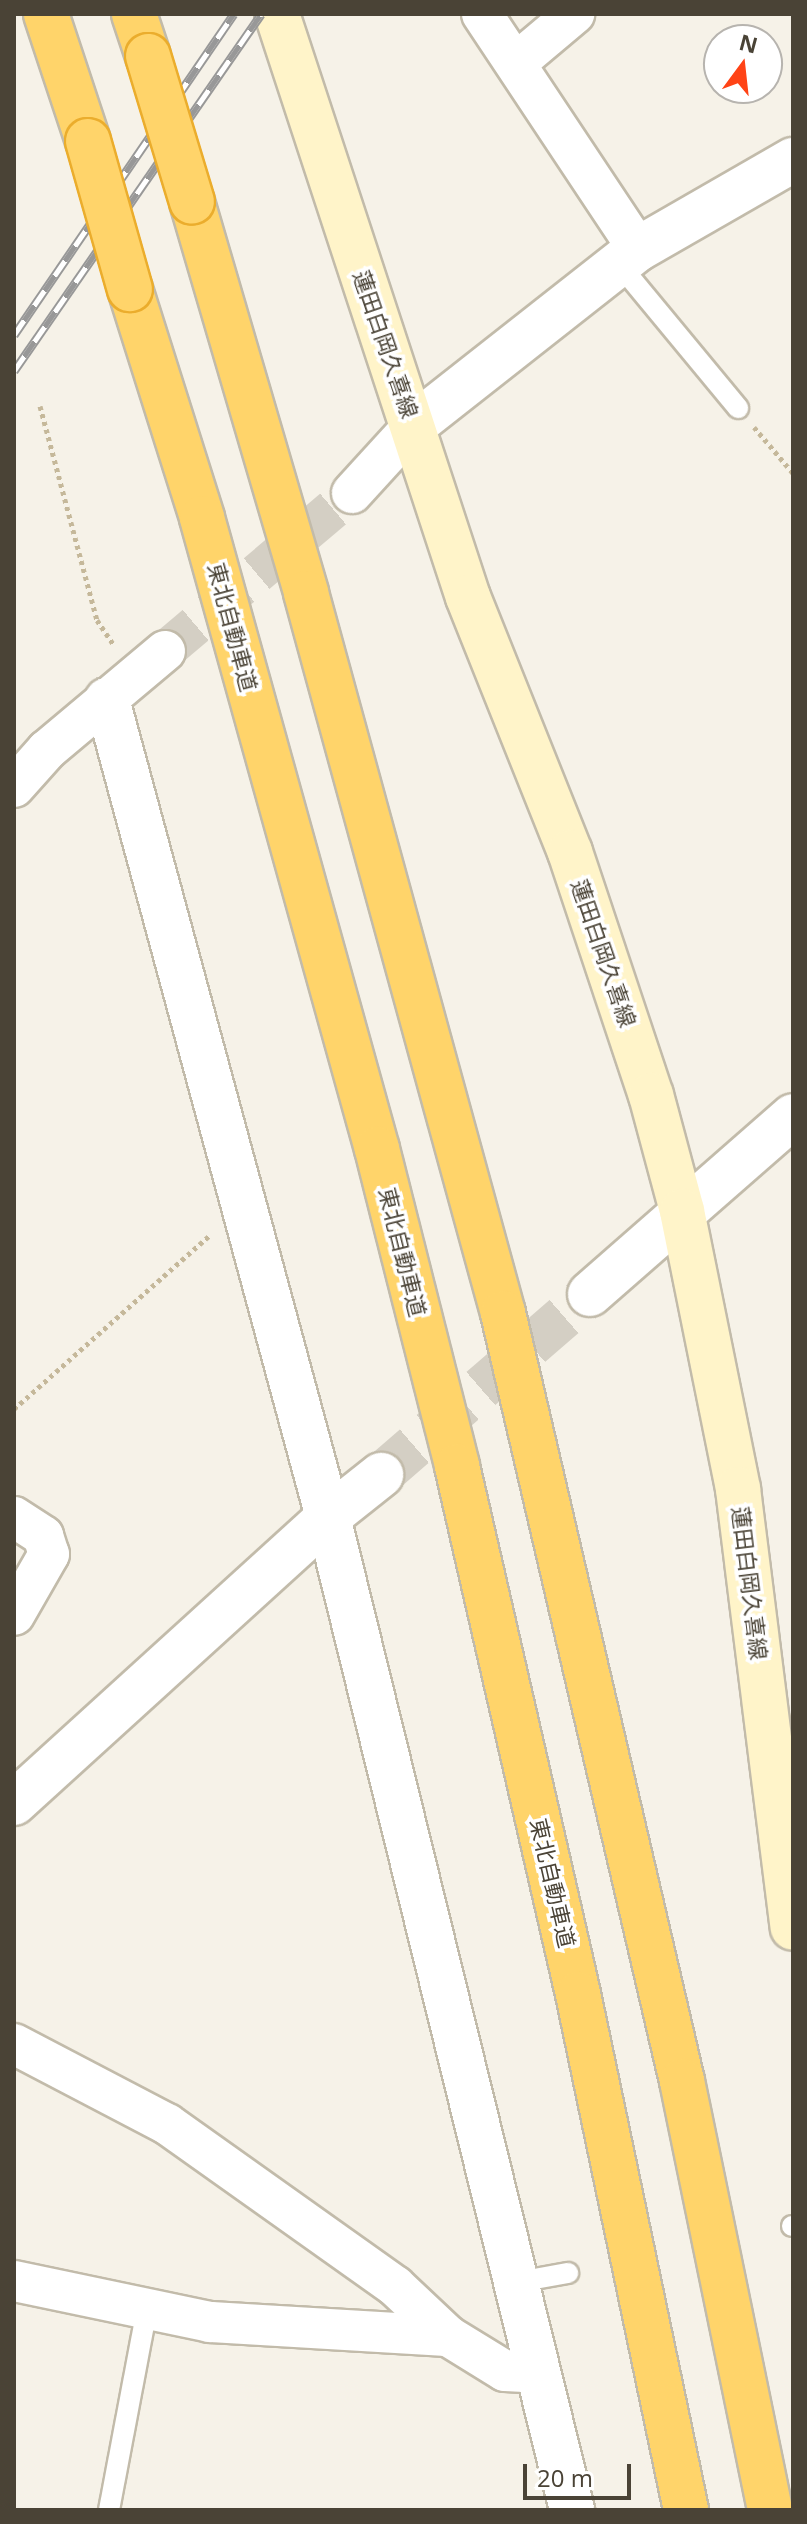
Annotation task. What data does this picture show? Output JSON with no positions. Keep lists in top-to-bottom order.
{
  "streets": {
    "highway": ["東北自動車道"],
    "main road": ["蓮田白岡久喜線"]
  },
  "scale_bar": "20 m",
  "north": "top"
}
